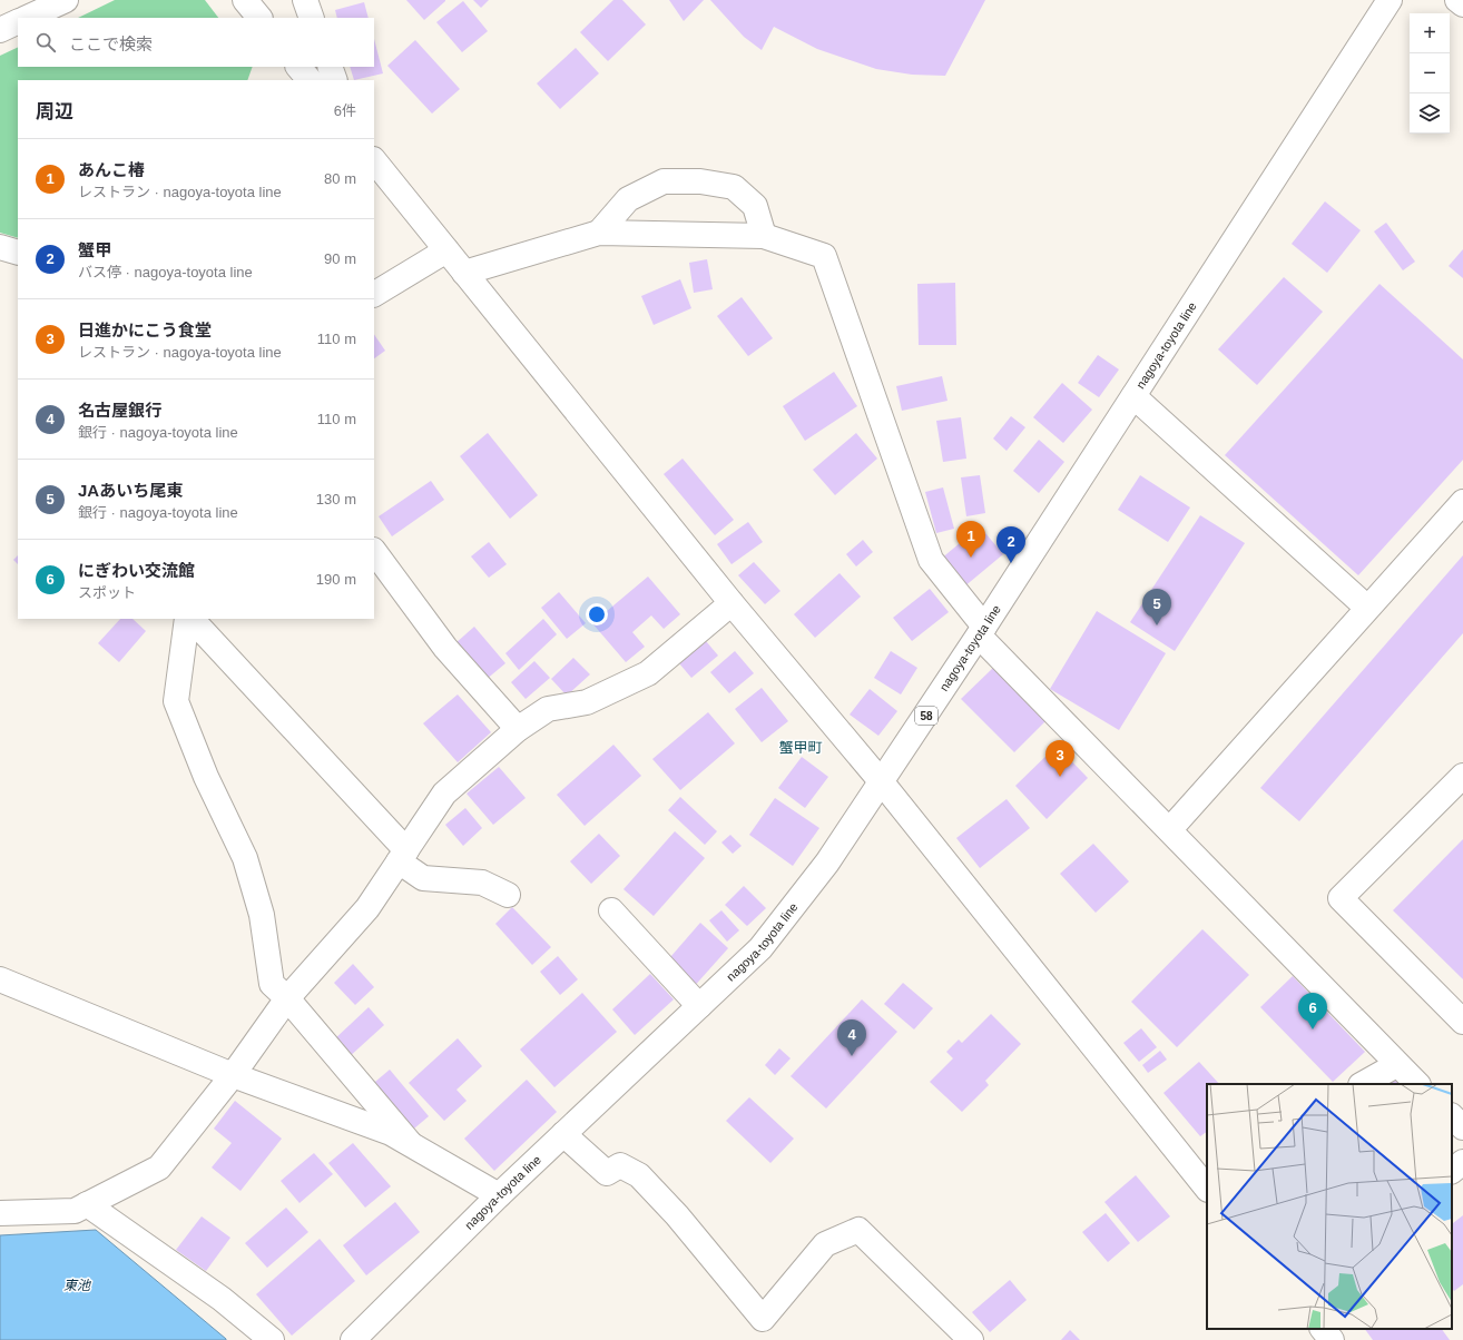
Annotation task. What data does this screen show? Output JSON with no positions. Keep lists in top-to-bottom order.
{
  "streets": {
    "street": ["nagoya-toyota line", "58"]
  },
  "districts": ["蟹甲町"],
  "water": ["東池"],
  "page": {
    "map_buttons": ["+", "−"],
    "search": "ここで検索",
    "heading": ["周辺", "6件"],
    "list": [
      {
        "mark": "1",
        "name": "あんこ椿",
        "note": "レストラン · nagoya-toyota line",
        "value": "80 m"
      },
      {
        "mark": "2",
        "name": "蟹甲",
        "note": "バス停 · nagoya-toyota line",
        "value": "90 m"
      },
      {
        "mark": "3",
        "name": "日進かにこう食堂",
        "note": "レストラン · nagoya-toyota line",
        "value": "110 m"
      },
      {
        "mark": "4",
        "name": "名古屋銀行",
        "note": "銀行 · nagoya-toyota line",
        "value": "110 m"
      },
      {
        "mark": "5",
        "name": "JAあいち尾東",
        "note": "銀行 · nagoya-toyota line",
        "value": "130 m"
      },
      {
        "mark": "6",
        "name": "にぎわい交流館",
        "note": "スポット",
        "value": "190 m"
      }
    ],
    "pins": [
      "1",
      "2",
      "5",
      "3",
      "6",
      "4"
    ]
  }
}
